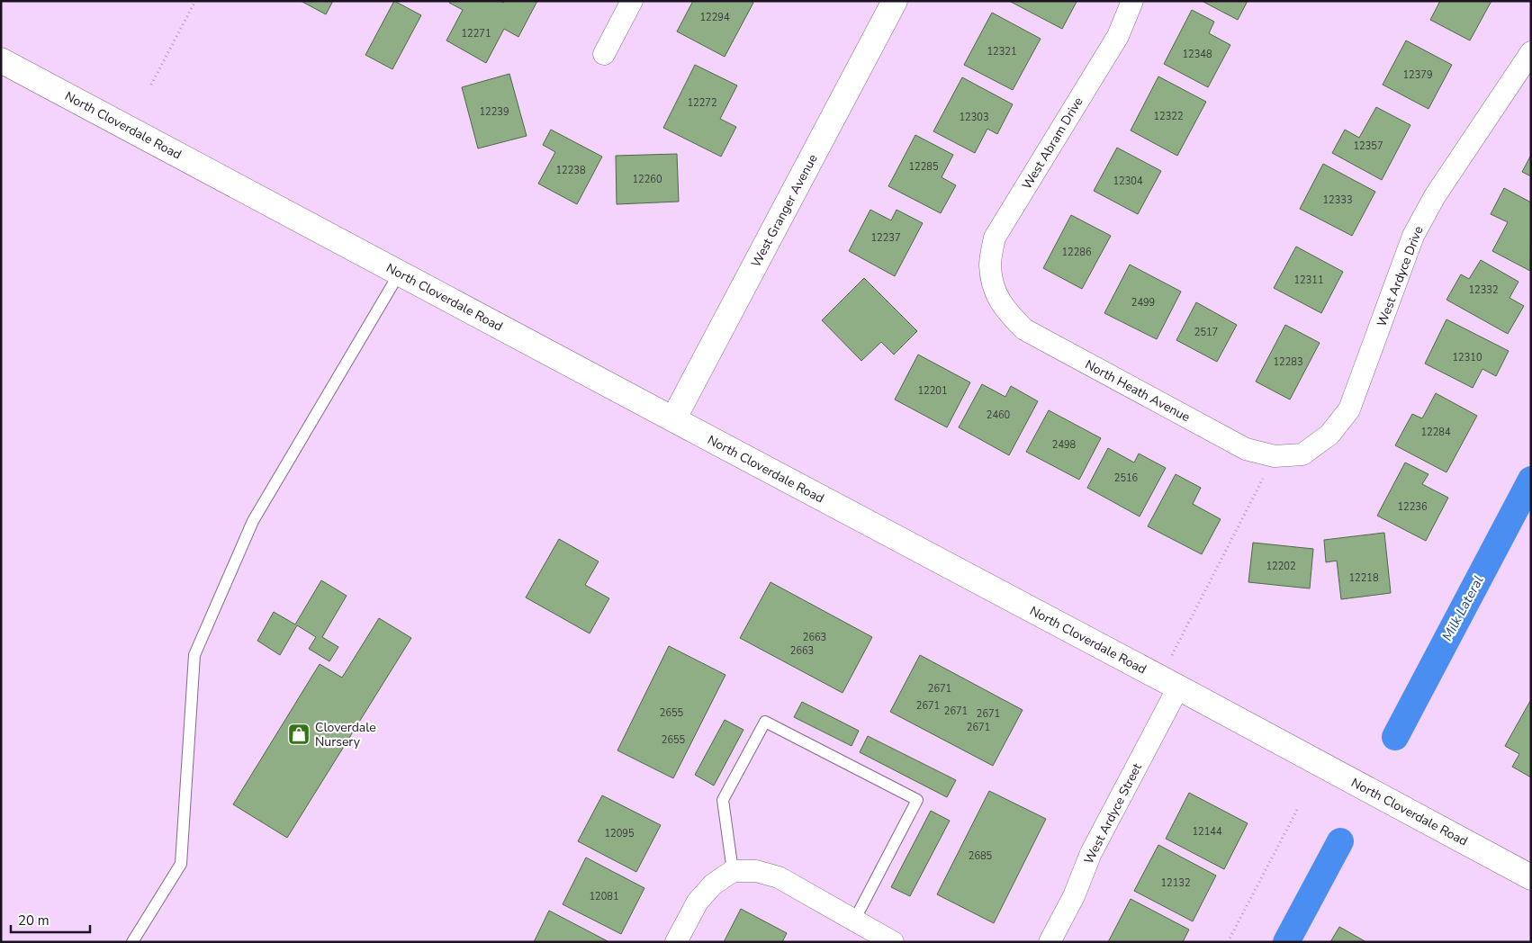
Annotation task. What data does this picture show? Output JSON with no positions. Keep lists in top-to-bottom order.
{
  "streets": {
    "main road": ["North Cloverdale Road", "West Granger Avenue"],
    "street": [
      "West Abram Drive",
      "West Ardyce Drive",
      "North Heath Avenue",
      "West Ardyce Street"
    ]
  },
  "crossings": [
    ["North Cloverdale Road", "West Granger Avenue"],
    ["North Cloverdale Road", "West Ardyce Street"],
    ["West Abram Drive", "North Heath Avenue"],
    ["West Ardyce Drive", "North Heath Avenue"]
  ],
  "water": ["Milk Lateral"],
  "places": {
    "shop": ["Cloverdale Nursery"]
  },
  "house_numbers": [
    "12294",
    "12271",
    "12321",
    "12348",
    "12379",
    "12272",
    "12239",
    "12322",
    "12303",
    "12357",
    "12285",
    "12238",
    "12260",
    "12304",
    "12333",
    "12237",
    "12286",
    "12311",
    "12332",
    "2499",
    "2517",
    "12310",
    "12283",
    "12201",
    "2460",
    "12284",
    "2498",
    "2516",
    "12236",
    "12202",
    "12218",
    "2663",
    "2663",
    "2671",
    "2671",
    "2671",
    "2655",
    "2671",
    "2671",
    "2655",
    "12144",
    "12095",
    "2685",
    "12132",
    "12081"
  ],
  "scale_bar": "20 m"
}
